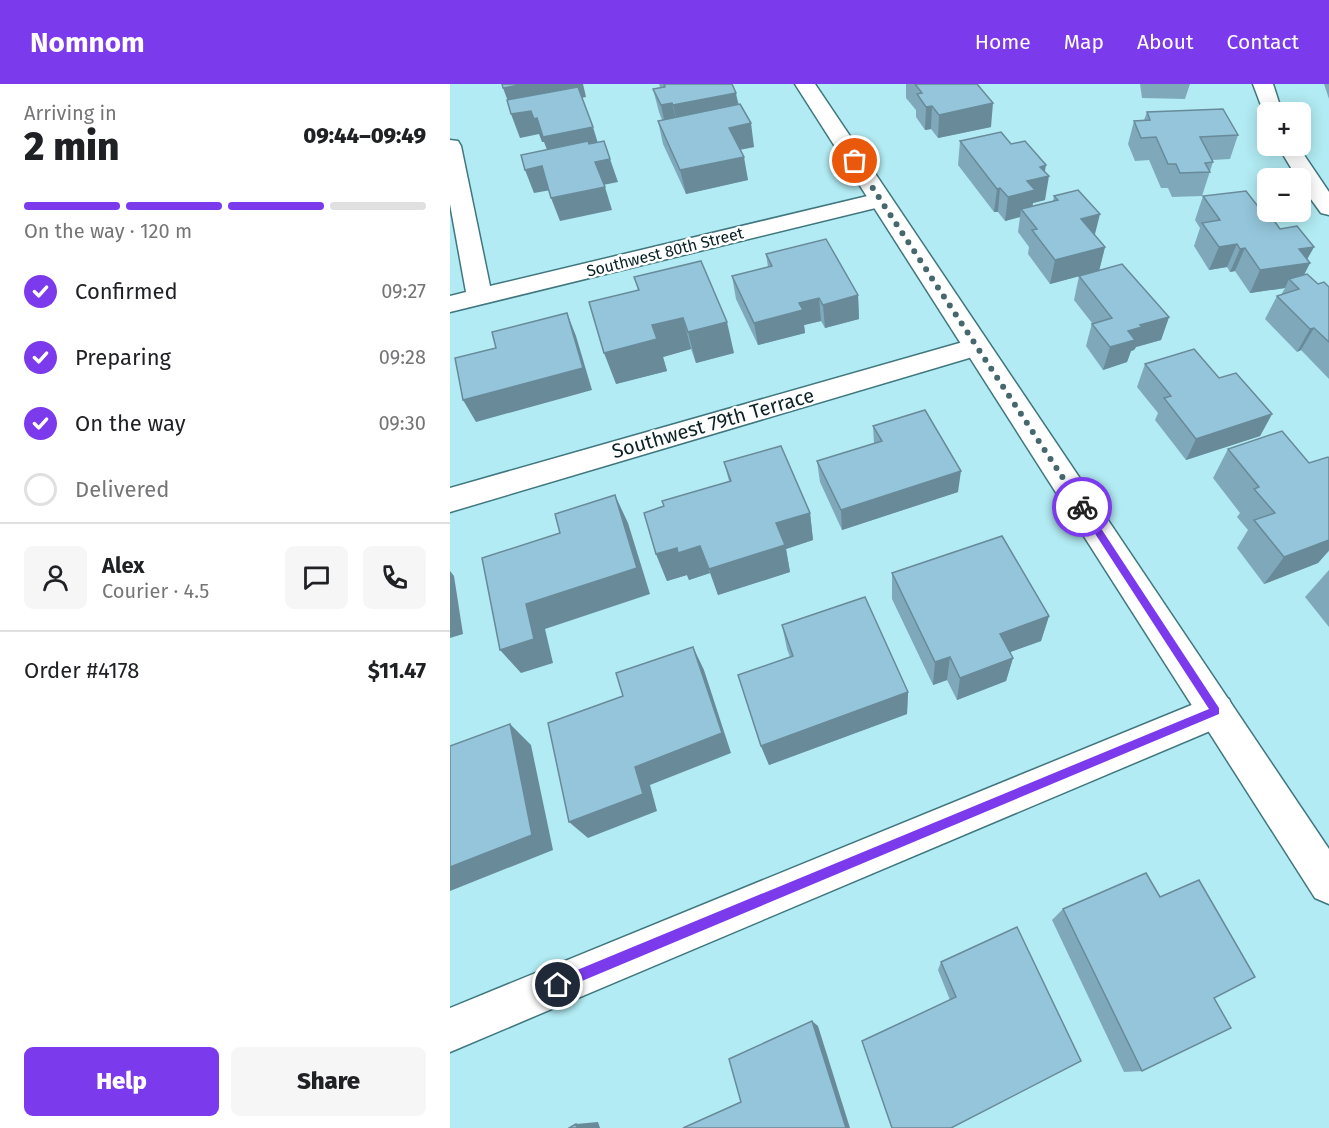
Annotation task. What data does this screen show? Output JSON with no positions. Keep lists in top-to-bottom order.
{
  "streets": {
    "street": ["Southwest 80th Street", "Southwest 79th Terrace"]
  },
  "page": {
    "header": "Nomnom",
    "nav": [
      "Home",
      "Map",
      "About",
      "Contact"
    ],
    "heading": ["2 min", "Arriving in", "09:44–09:49"],
    "panel": [
      "Alex",
      "Courier · 4.5",
      "Order #4178",
      "$11.47"
    ],
    "map_buttons": ["+", "−"],
    "bar": "On the way · 120 m",
    "list": [
      ["Confirmed", "09:27"],
      ["Preparing", "09:28"],
      ["On the way", "09:30"],
      "Delivered"
    ],
    "buttons": ["Help", "Share"]
  }
}
